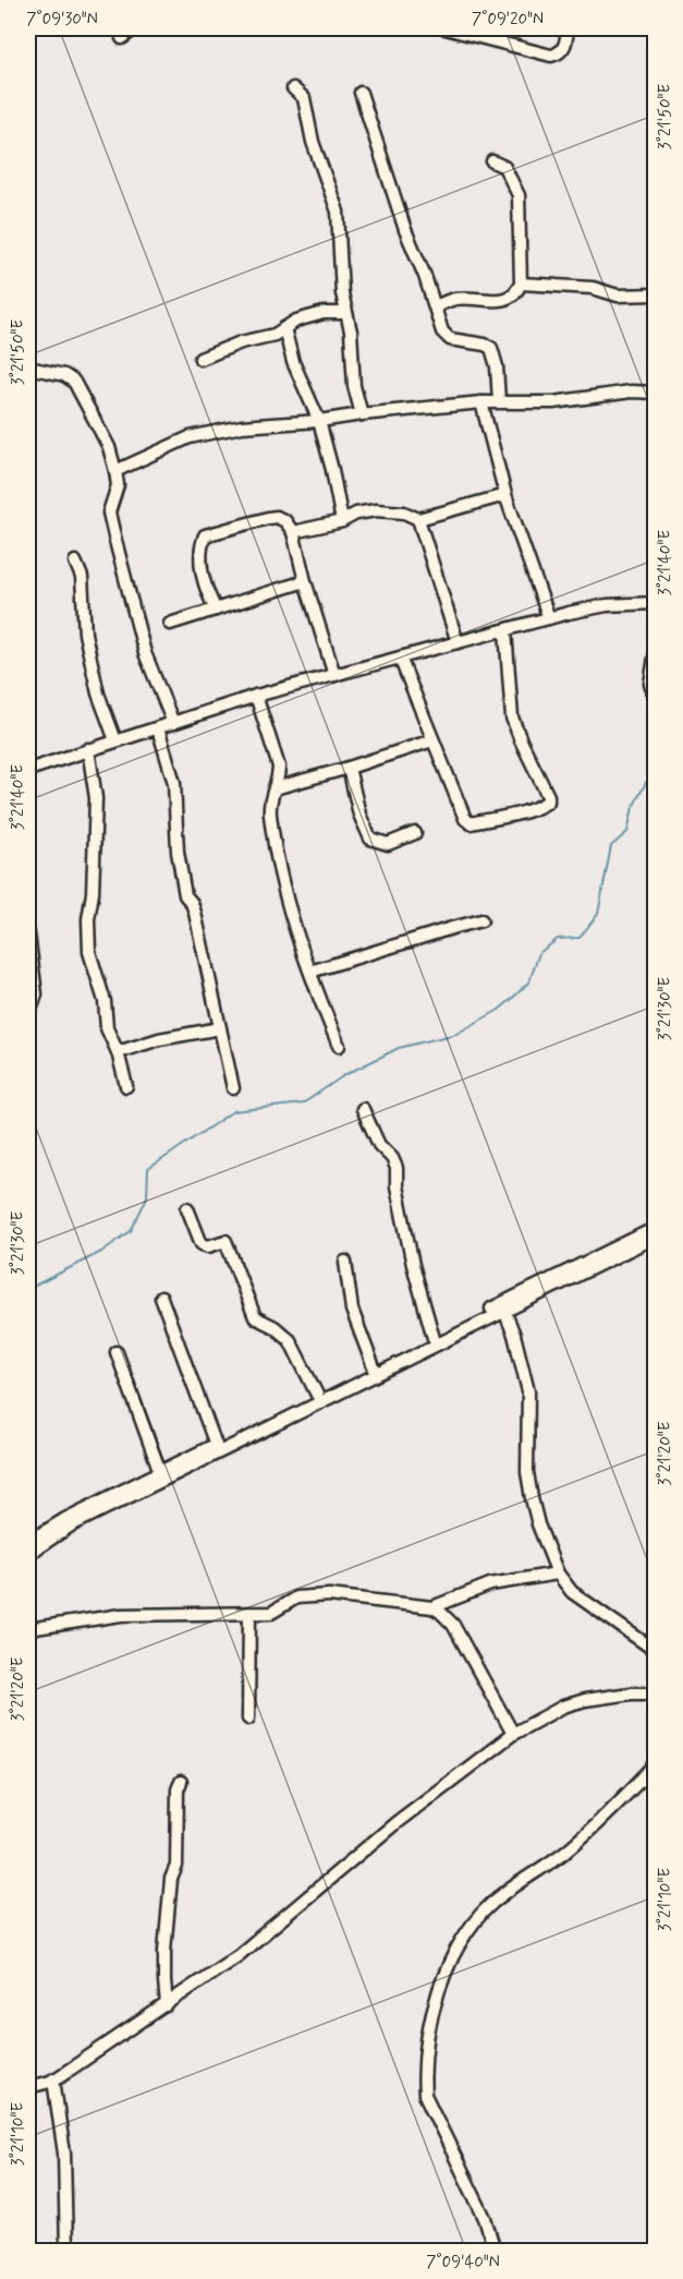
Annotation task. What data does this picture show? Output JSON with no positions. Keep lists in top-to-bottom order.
{
  "coordinates": [
    "7°09'30\"N",
    "7°09'20\"N",
    "3°21'50\"E",
    "3°21'40\"E",
    "3°21'30\"E",
    "3°21'20\"E",
    "3°21'10\"E",
    "7°09'40\"N"
  ]
}
